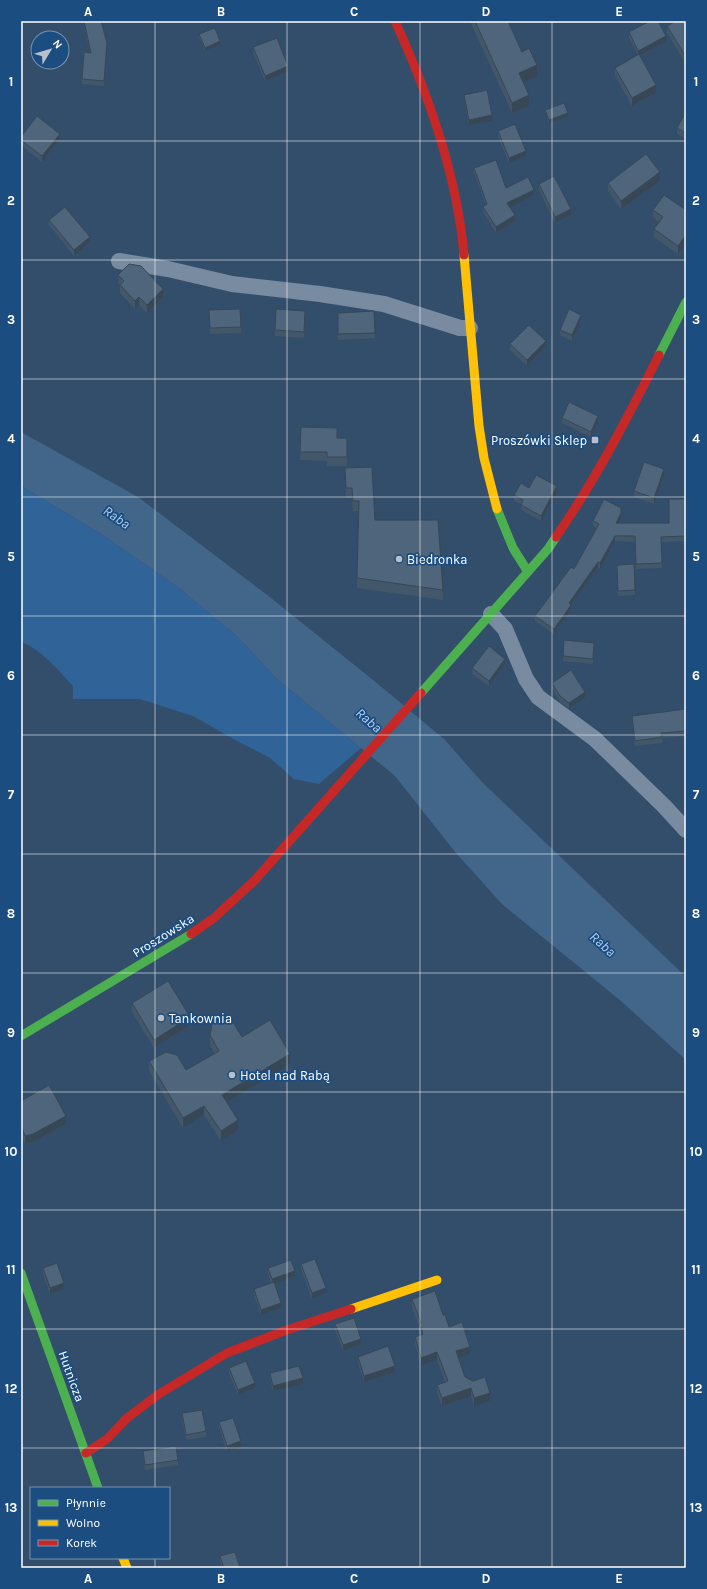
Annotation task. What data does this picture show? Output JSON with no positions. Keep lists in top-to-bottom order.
{
  "streets": {
    "street": ["Proszowska", "Hutnicza"]
  },
  "water": ["Raba"],
  "places": {
    "transit": ["Proszówki Sklep"],
    "other": ["Biedronka", "Tankownia", "Hotel nad Rabą"]
  },
  "legend": ["Płynnie", "Wolno", "Korek"],
  "north": "top right",
  "grid": {
    "columns": [
      "A",
      "B",
      "C",
      "D",
      "E"
    ],
    "rows": [
      "1",
      "2",
      "3",
      "4",
      "5",
      "6",
      "7",
      "8",
      "9",
      "10",
      "11",
      "12",
      "13"
    ]
  }
}
